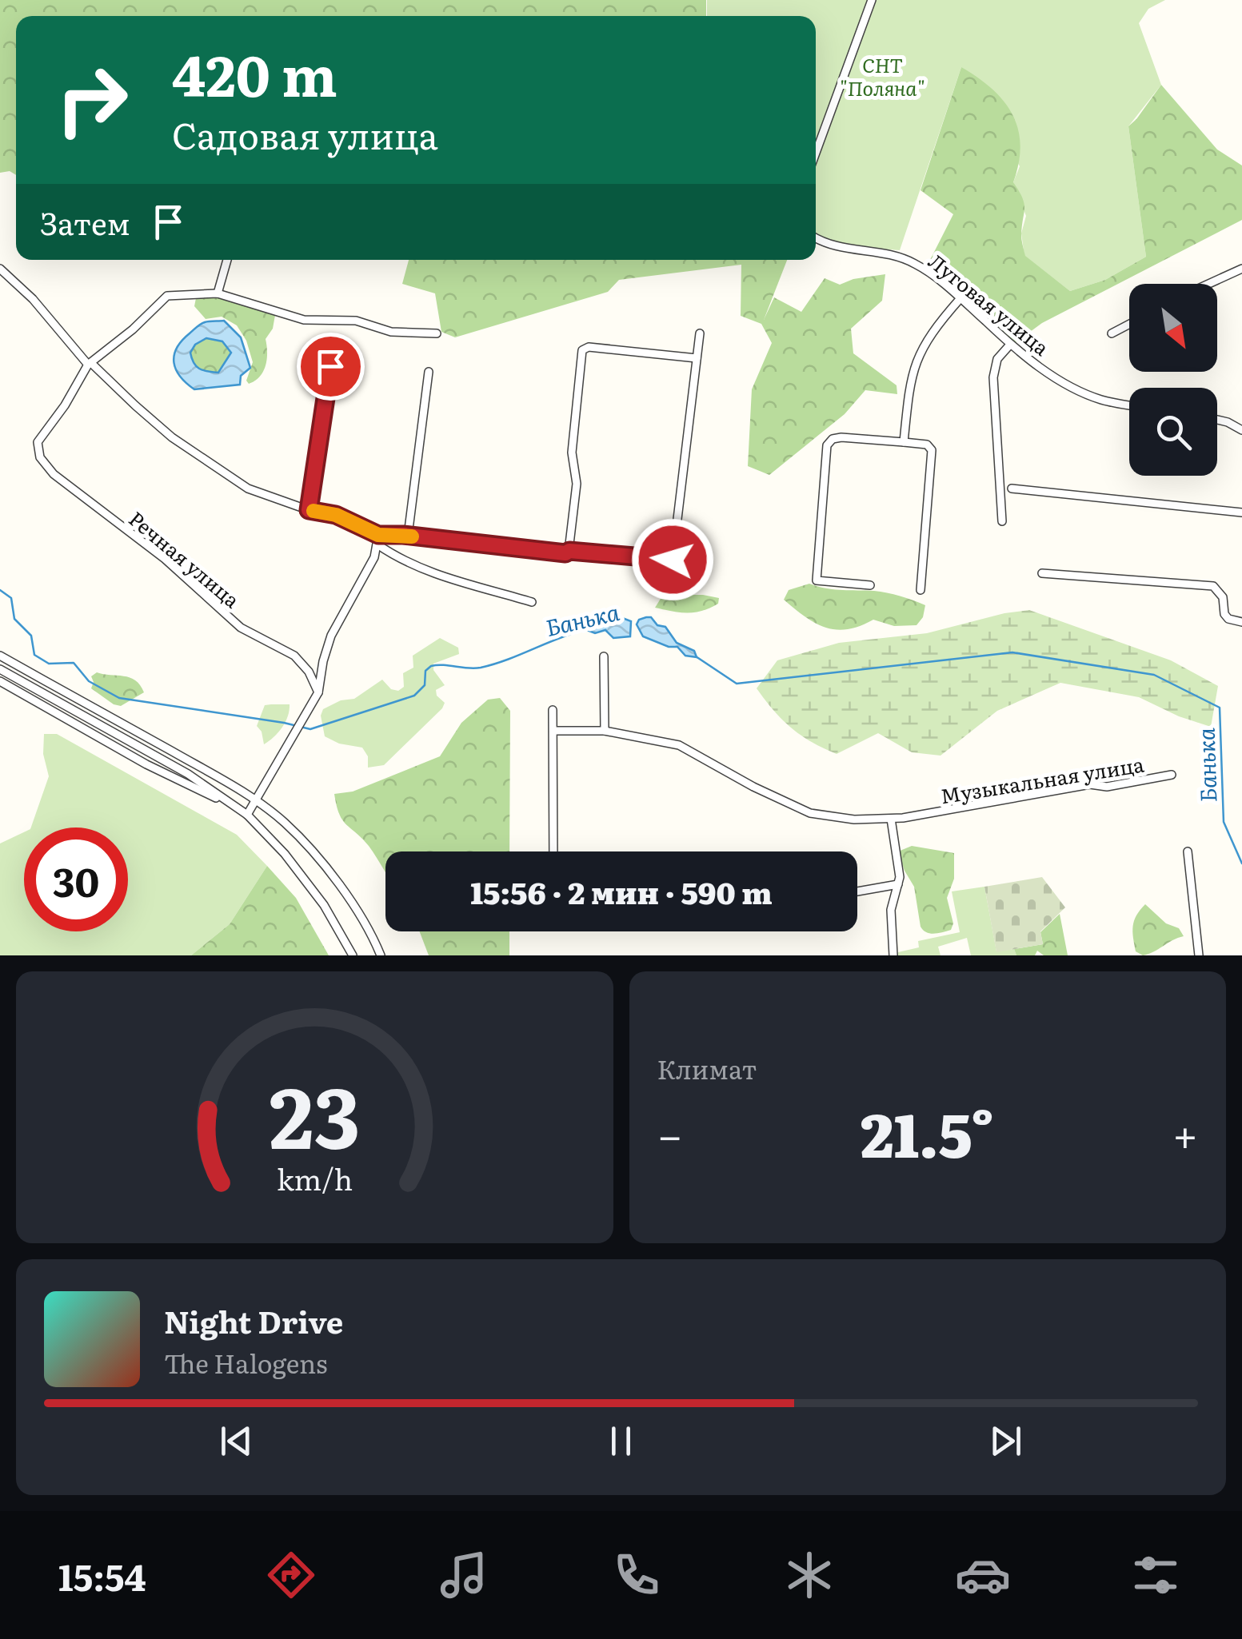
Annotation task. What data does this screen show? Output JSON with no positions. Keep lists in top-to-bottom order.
{
  "streets": {
    "street": ["Луговая улица", "Речная улица", "Музыкальная улица"]
  },
  "water": ["Банька"],
  "parks": ["СНТ \"Поляна\""],
  "north": "bottom right",
  "page": {
    "turn": ["420 m", "Садовая улица"],
    "then": "Затем",
    "limit": "30",
    "trip": "15:56 · 2 мин · 590 m",
    "tile": "Климат",
    "heat": ["−", "21.5°", "+"],
    "song": ["Night Drive", "The Halogens"],
    "tabs": "15:54",
    "gauge": ["23", "km/h"]
  }
}
